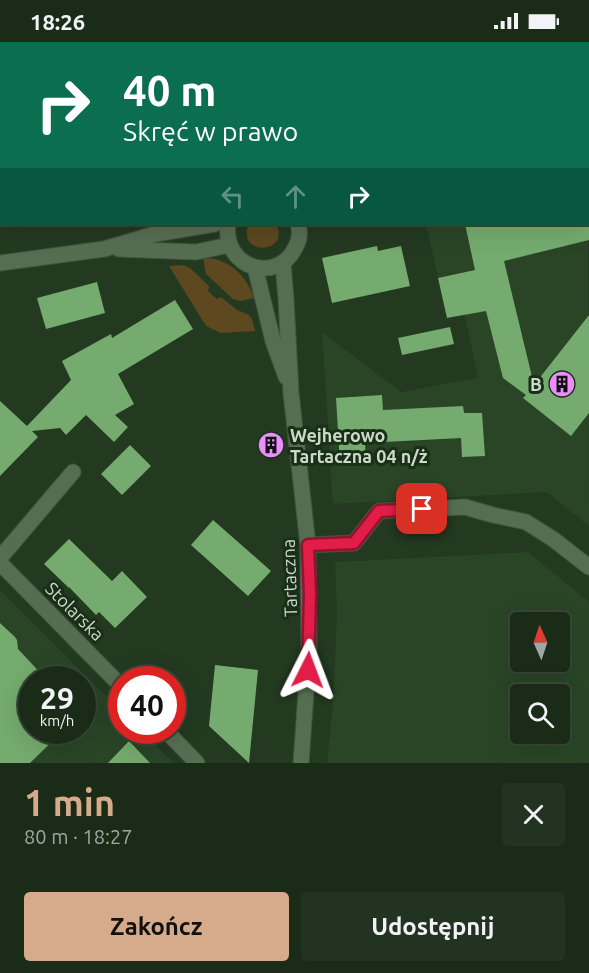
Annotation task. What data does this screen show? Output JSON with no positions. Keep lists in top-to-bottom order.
{
  "streets": {
    "street": ["Tartaczna", "Stolarska"]
  },
  "places": {
    "building": ["B", "Wejherowo Tartaczna 04 n/ż"]
  },
  "north": "top",
  "page": {
    "status": "18:26",
    "turn": ["40 m", "Skręć w prawo"],
    "speed": "29 km/h",
    "limit": "40",
    "heading": ["1 min", "80 m · 18:27"],
    "buttons": ["Zakończ", "Udostępnij"]
  }
}
